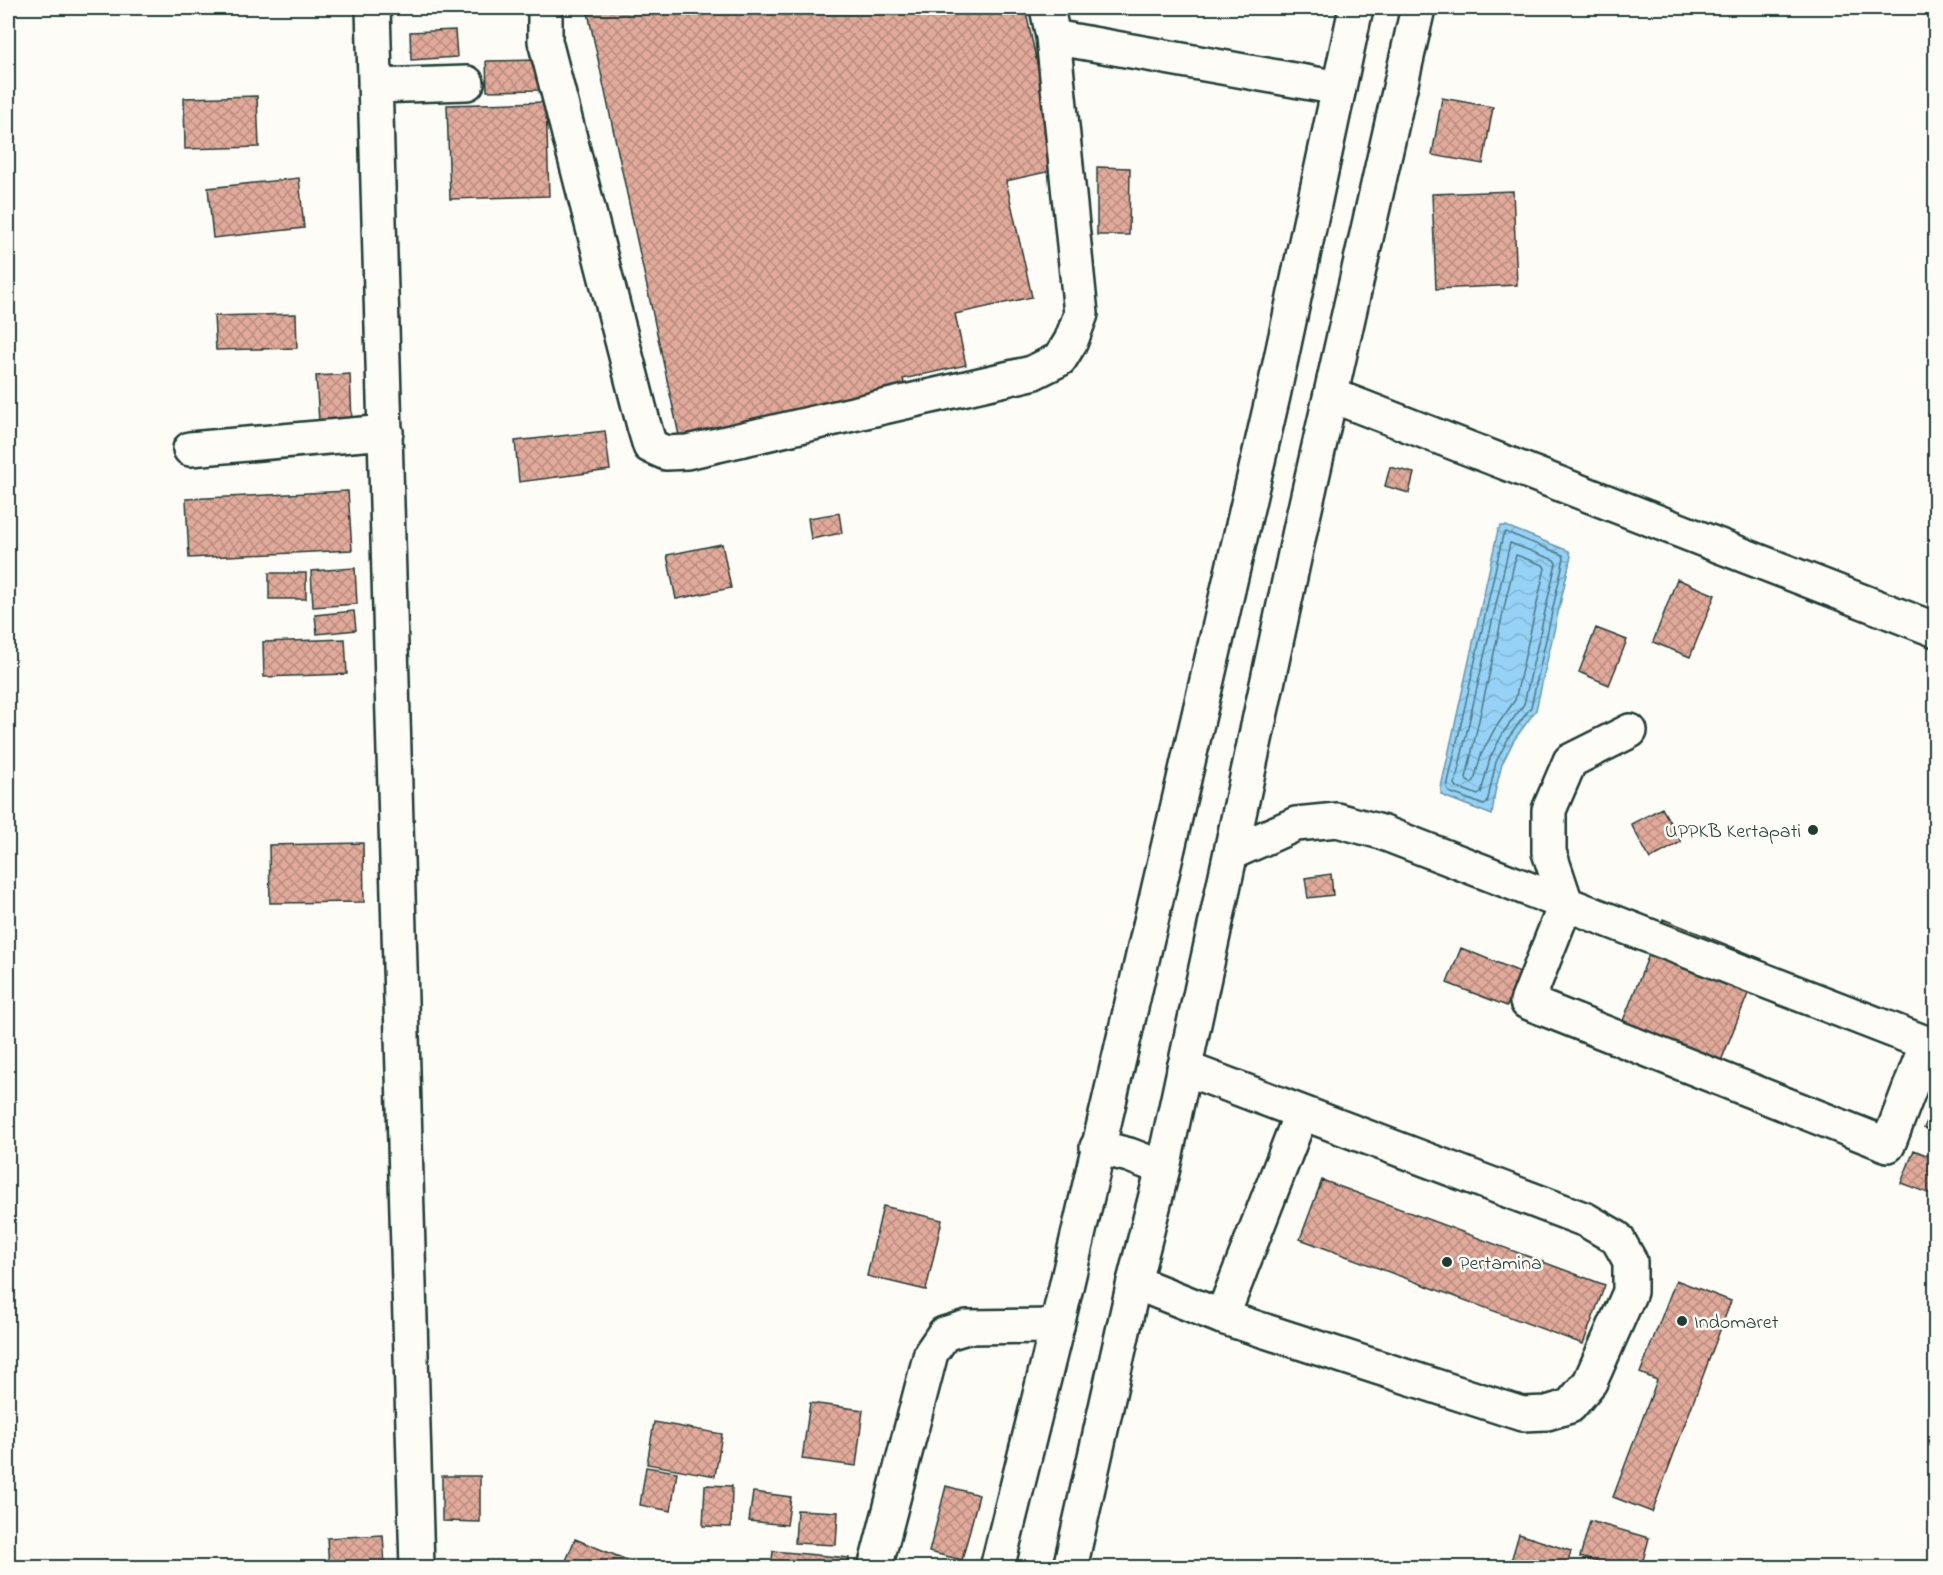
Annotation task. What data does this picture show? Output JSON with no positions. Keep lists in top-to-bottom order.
{
  "places": ["UPPKB Kertapati", "Pertamina", "Indomaret"]
}
